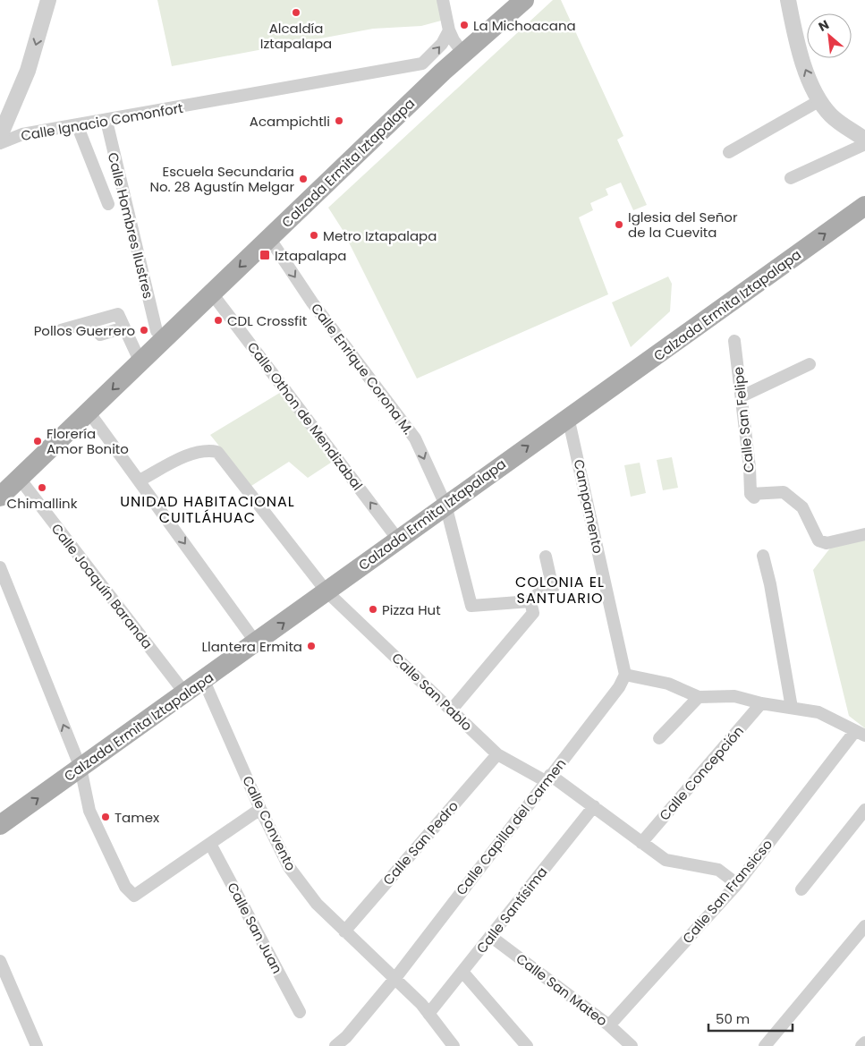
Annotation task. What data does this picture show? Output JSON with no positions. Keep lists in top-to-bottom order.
{
  "streets": {
    "main road": ["Calzada Ermita Iztapalapa"],
    "street": [
      "Calle Ignacio Comonfort",
      "Calle Hombres Ilustres",
      "Calle Enrique Corona M.",
      "Calle Othon de Mendizabal",
      "Calle San Felipe",
      "Campamento",
      "Calle Joaquín Baranda",
      "Calle San Pablo",
      "Calle Concepción",
      "Calle Convento",
      "Calle Capilla del Carmen",
      "Calle San Pedro",
      "Calle San Fransicso",
      "Calle Santísima",
      "Calle San Juan",
      "Calle San Mateo"
    ]
  },
  "crossings": [
    ["Calle Ignacio Comonfort", "Calzada Ermita Iztapalapa"],
    ["Calle Ignacio Comonfort", "Calle Hombres Ilustres"],
    ["Calzada Ermita Iztapalapa", "Calle Enrique Corona M."],
    ["Calzada Ermita Iztapalapa", "Calle Othon de Mendizabal"],
    ["Calzada Ermita Iztapalapa", "Campamento"],
    ["Calzada Ermita Iztapalapa", "Calle Joaquín Baranda"],
    ["Calzada Ermita Iztapalapa", "Calle San Pablo"],
    ["Calzada Ermita Iztapalapa", "Calle Convento"],
    ["Campamento", "Calle Capilla del Carmen"],
    ["Calle San Pablo", "Calle Concepción"],
    ["Calle San Pablo", "Calle Capilla del Carmen"],
    ["Calle San Pablo", "Calle San Pedro"],
    ["Calle San Pablo", "Calle San Fransicso"],
    ["Calle San Pablo", "Calle Santísima"],
    ["Calle Convento", "Calle Capilla del Carmen"],
    ["Calle Convento", "Calle San Pedro"],
    ["Calle Convento", "Calle Santísima"],
    ["Calle San Fransicso", "Calle San Mateo"],
    ["Calle Santísima", "Calle San Mateo"]
  ],
  "one_way": ["Calle Enrique Corona M.", "Calle Othon de Mendizabal"],
  "districts": ["UNIDAD HABITACIONAL CUITLÁHUAC", "COLONIA EL SANTUARIO"],
  "places": {
    "other": [
      "Alcaldía Iztapalapa",
      "La Michoacana",
      "Acampichtli",
      "Escuela Secundaria No. 28 Agustín Melgar",
      "Iglesia del Señor de la Cuevita",
      "Metro Iztapalapa",
      "CDL Crossfit",
      "Pollos Guerrero",
      "Florería Amor Bonito",
      "Chimallink",
      "Pizza Hut",
      "Llantera Ermita",
      "Tamex"
    ],
    "transit": ["Iztapalapa"]
  },
  "scale_bar": "50 m",
  "north": "top left"
}
